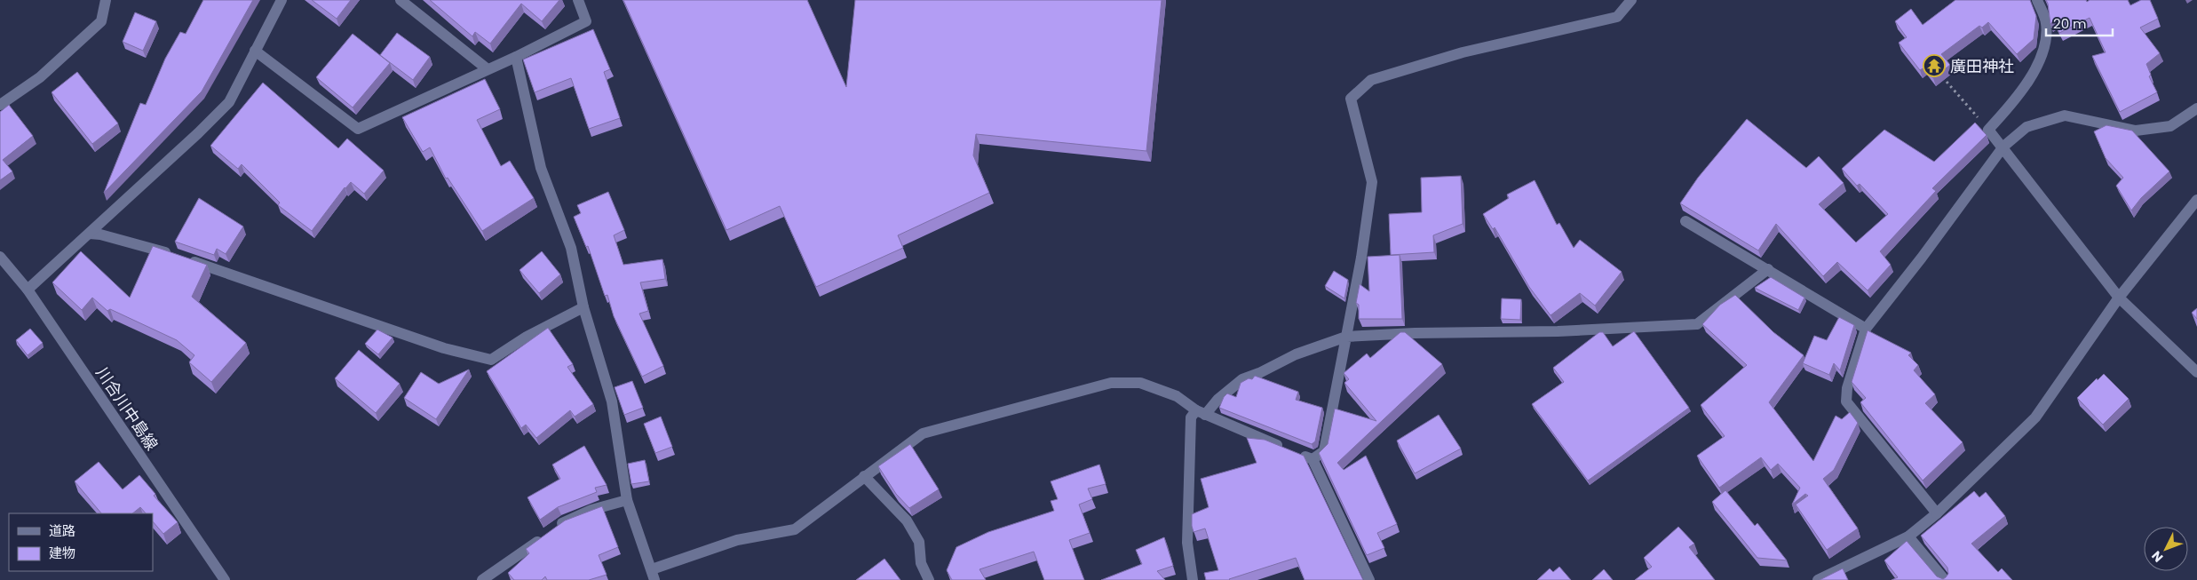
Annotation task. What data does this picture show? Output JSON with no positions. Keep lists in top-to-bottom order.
{
  "streets": {
    "street": ["川合川中島線"]
  },
  "places": {
    "temple": ["廣田神社"]
  },
  "legend": ["道路", "建物"],
  "scale_bar": "20 m",
  "north": "bottom left"
}
